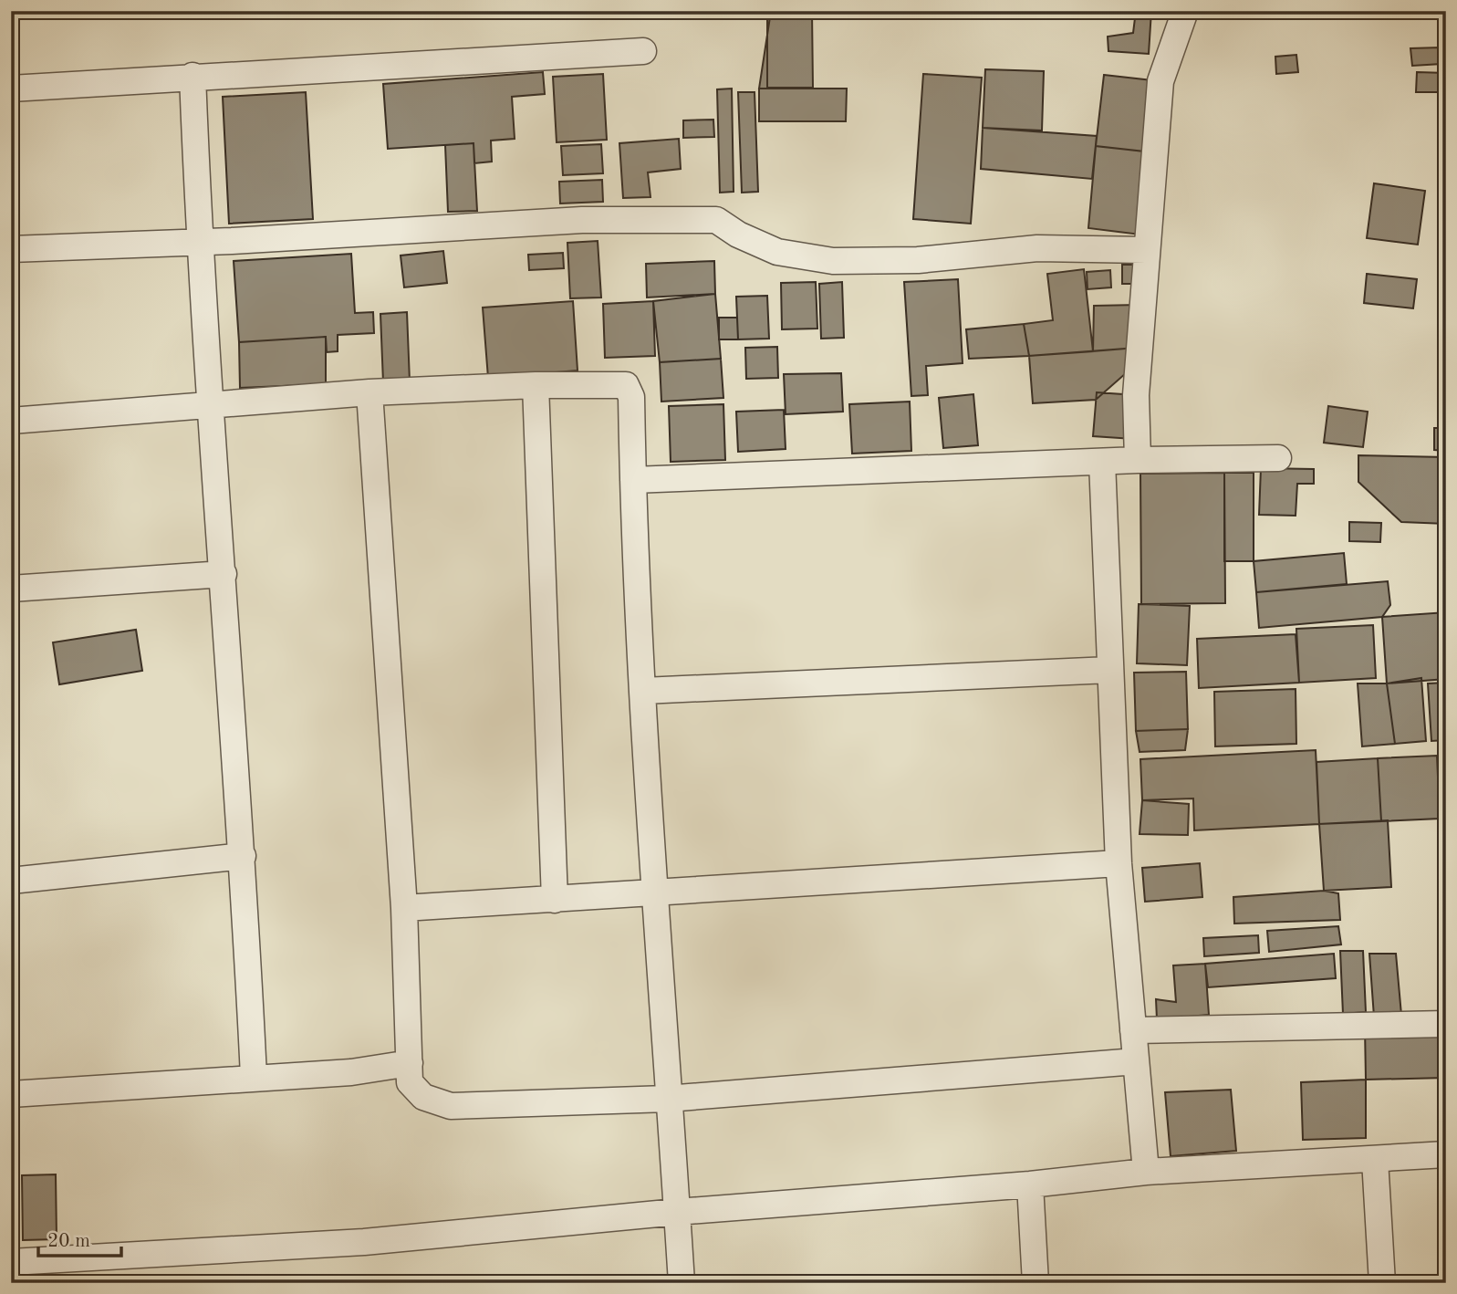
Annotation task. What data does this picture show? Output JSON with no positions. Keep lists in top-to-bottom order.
{
  "scale_bar": "20 m"
}
